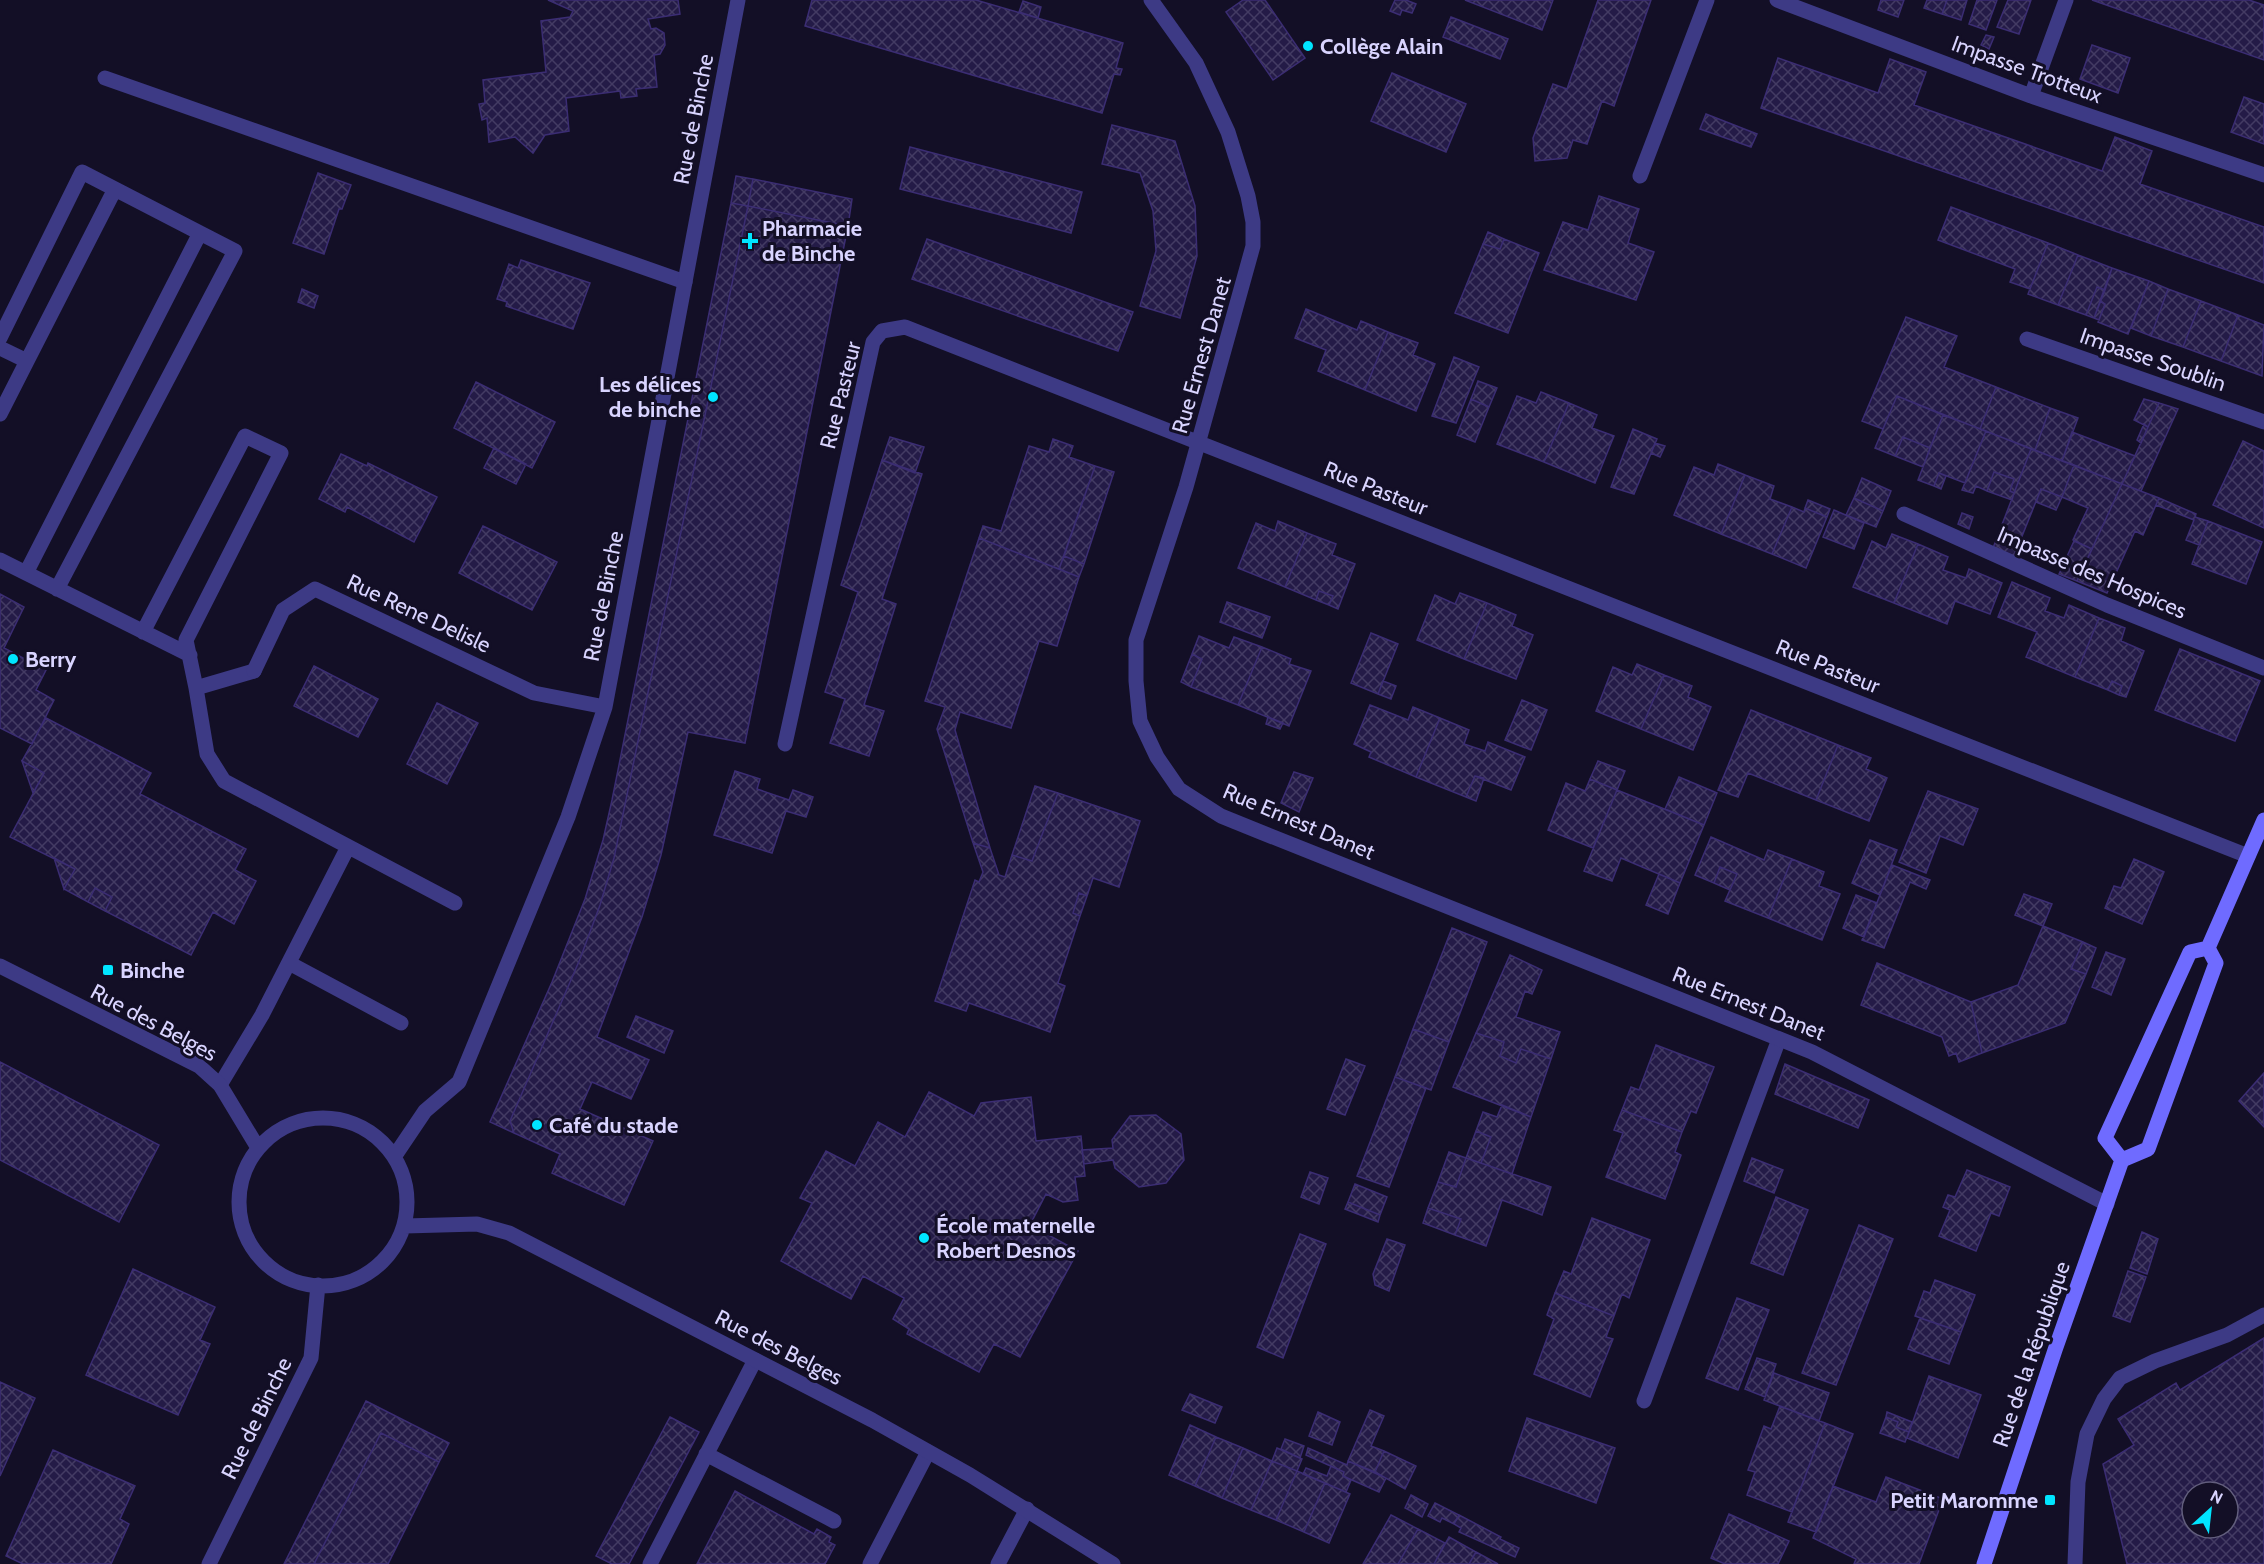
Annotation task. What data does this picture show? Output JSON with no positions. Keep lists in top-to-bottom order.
{
  "streets": {
    "street": [
      "Impasse Trotteux",
      "Rue de Binche",
      "Rue Ernest Danet",
      "Impasse Soublin",
      "Rue Pasteur",
      "Impasse des Hospices",
      "Rue Rene Delisle",
      "Rue des Belges",
      "Rue de la République"
    ]
  },
  "crossings": [
    ["Rue de Binche", "Rue Rene Delisle"],
    ["Rue de Binche", "Rue des Belges"],
    ["Rue Ernest Danet", "Rue Pasteur"],
    ["Rue Ernest Danet", "Rue de la République"]
  ],
  "places": {
    "other": [
      "Collège Alain",
      "Les délices de binche",
      "Berry",
      "Café du stade",
      "École maternelle Robert Desnos"
    ],
    "health": ["Pharmacie de Binche"],
    "transit": ["Binche", "Petit Maromme"]
  },
  "north": "top right"
}
